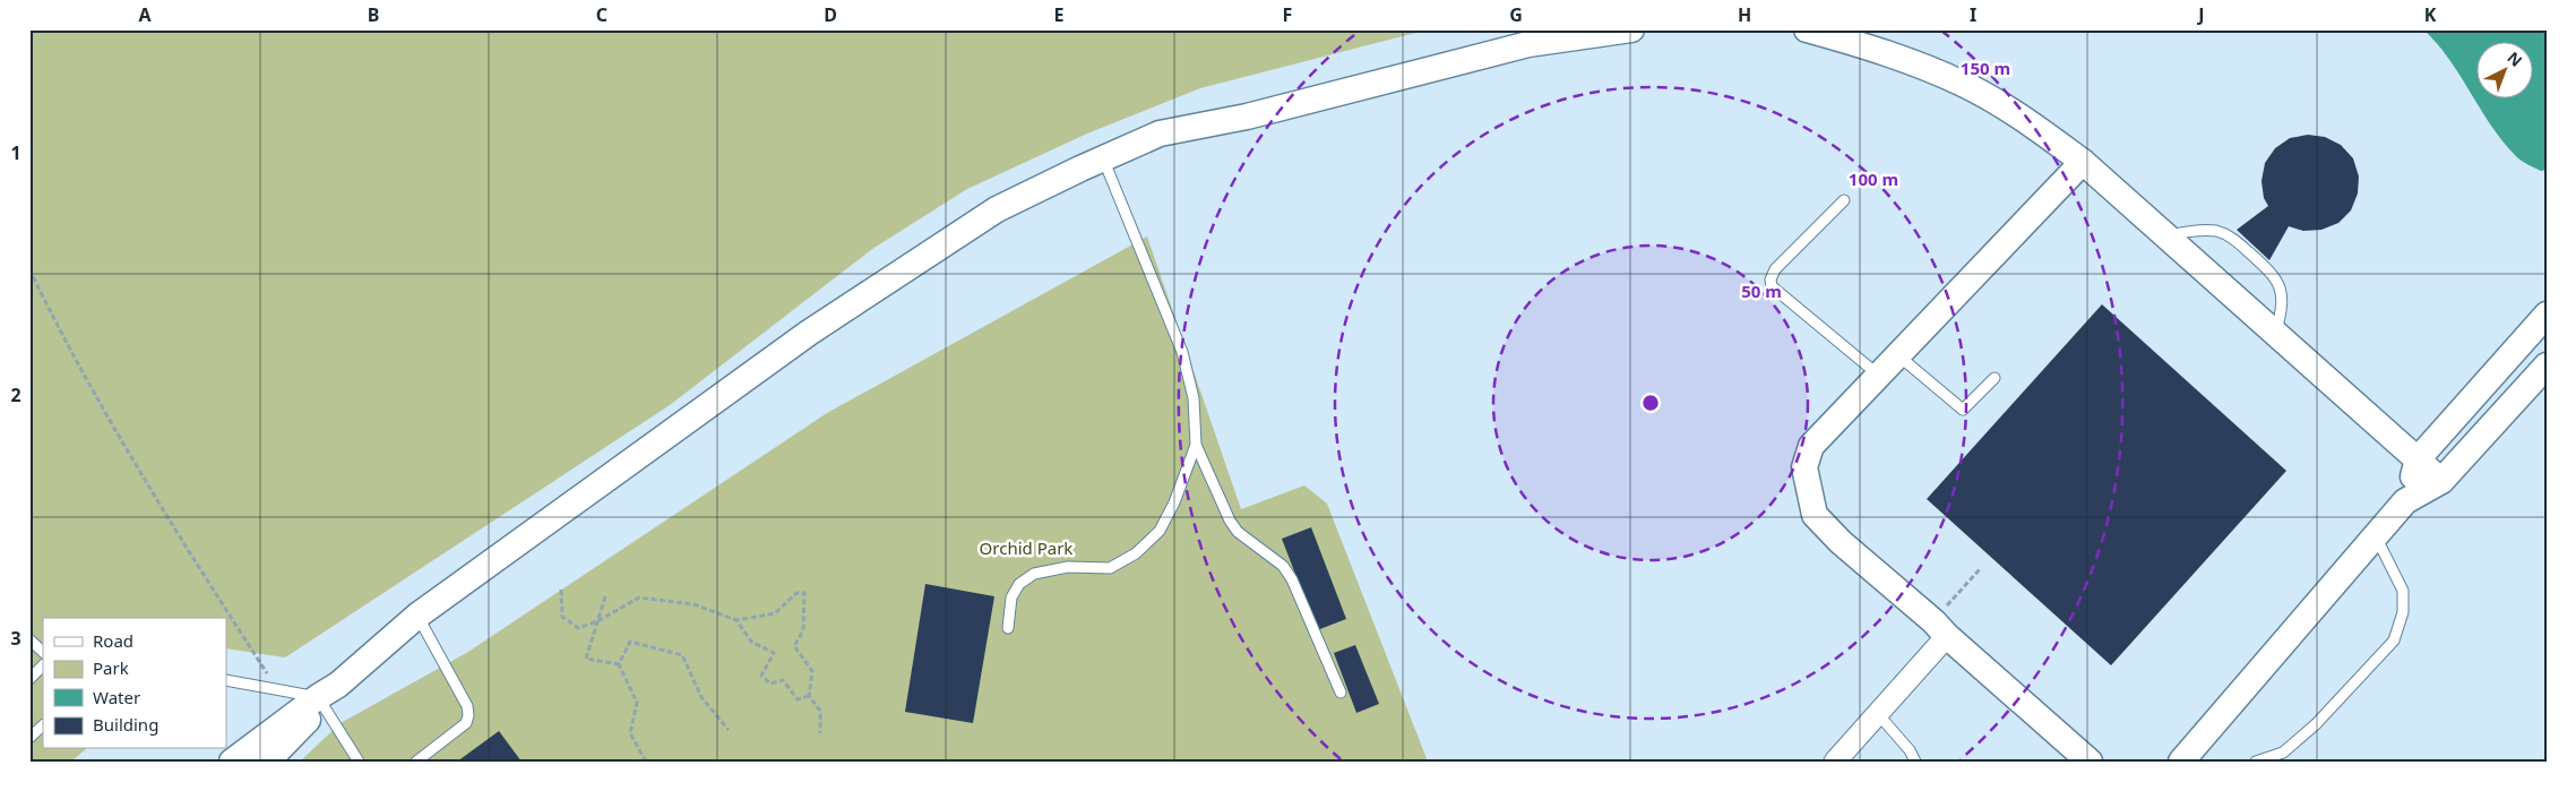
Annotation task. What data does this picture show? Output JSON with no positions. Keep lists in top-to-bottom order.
{
  "parks": ["Orchid Park"],
  "legend": [
    "Road",
    "Park",
    "Water",
    "Building"
  ],
  "north": "top right",
  "grid": {
    "columns": [
      "A",
      "B",
      "C",
      "D",
      "E",
      "F",
      "G",
      "H",
      "I",
      "J",
      "K"
    ],
    "rows": ["1", "2", "3"]
  },
  "rings": ["150 m", "100 m", "50 m"]
}
